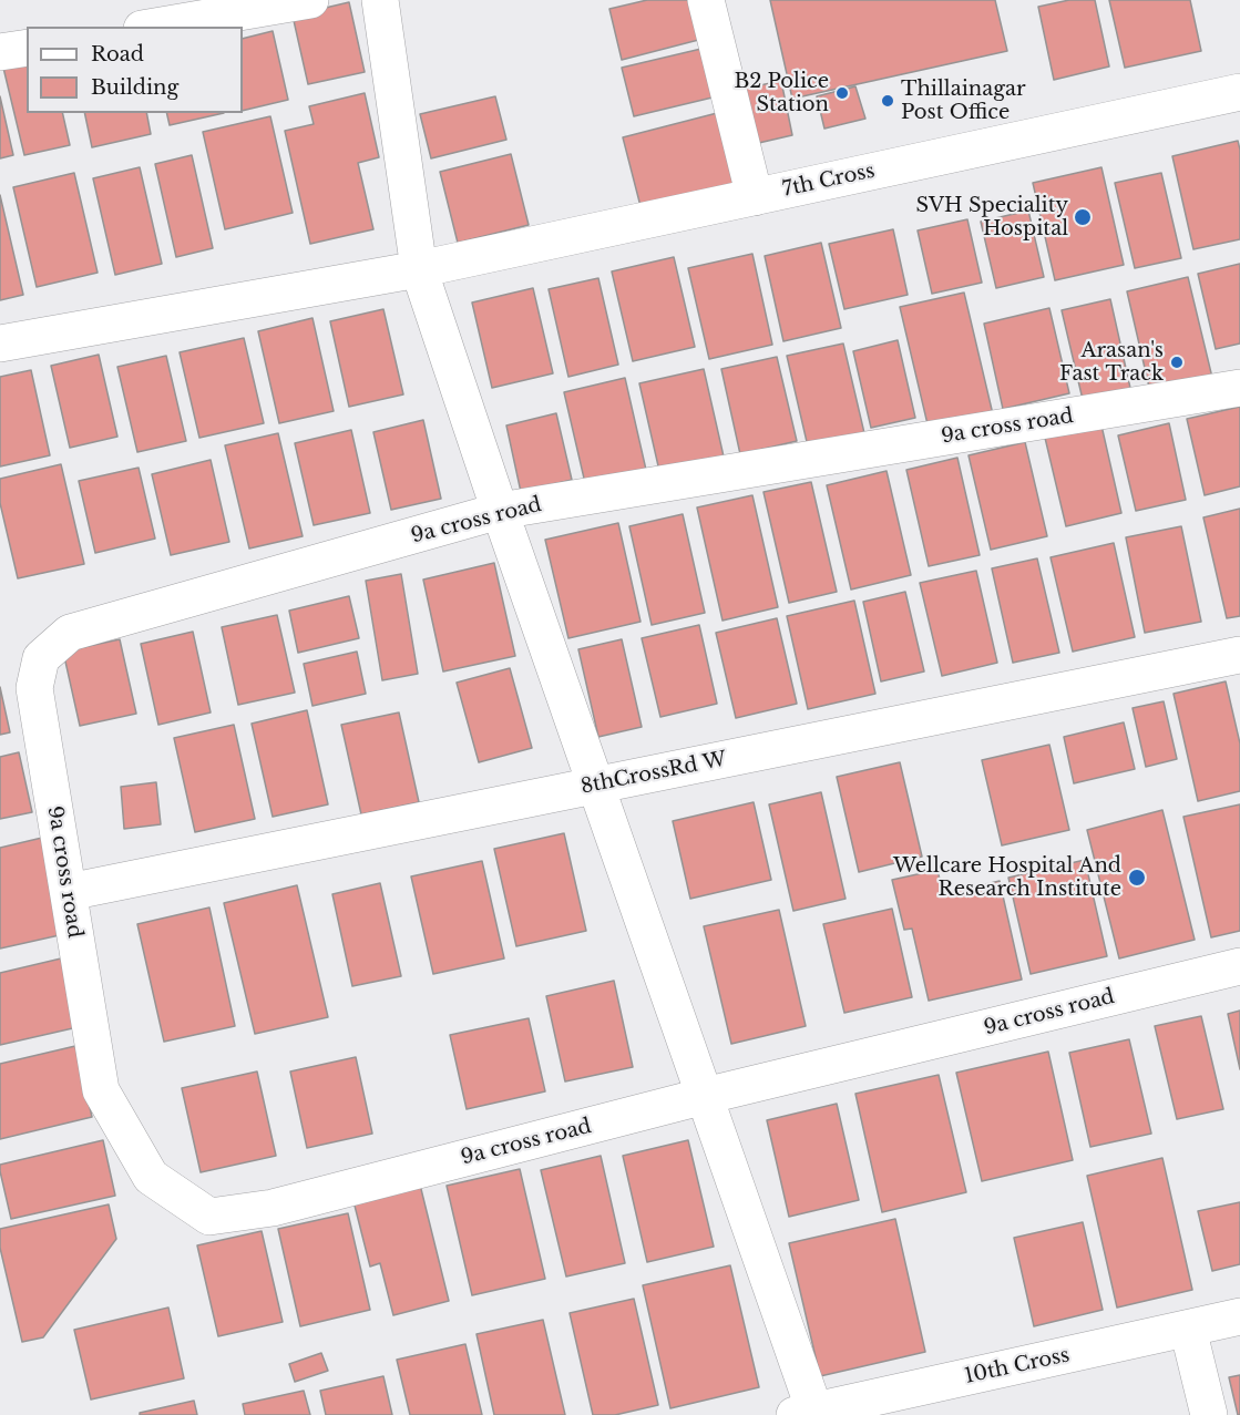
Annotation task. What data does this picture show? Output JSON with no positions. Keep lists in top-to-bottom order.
{
  "streets": {
    "street": [
      "7th Cross",
      "9a cross road",
      "8thCrossRd W",
      "10th Cross"
    ]
  },
  "crossings": [
    ["9a cross road", "8thCrossRd W"]
  ],
  "places": [
    "B2 Police Station",
    "Thillainagar Post Office",
    "SVH Speciality Hospital",
    "Arasan's Fast Track",
    "Wellcare Hospital And Research Institute"
  ],
  "legend": ["Road", "Building"]
}
